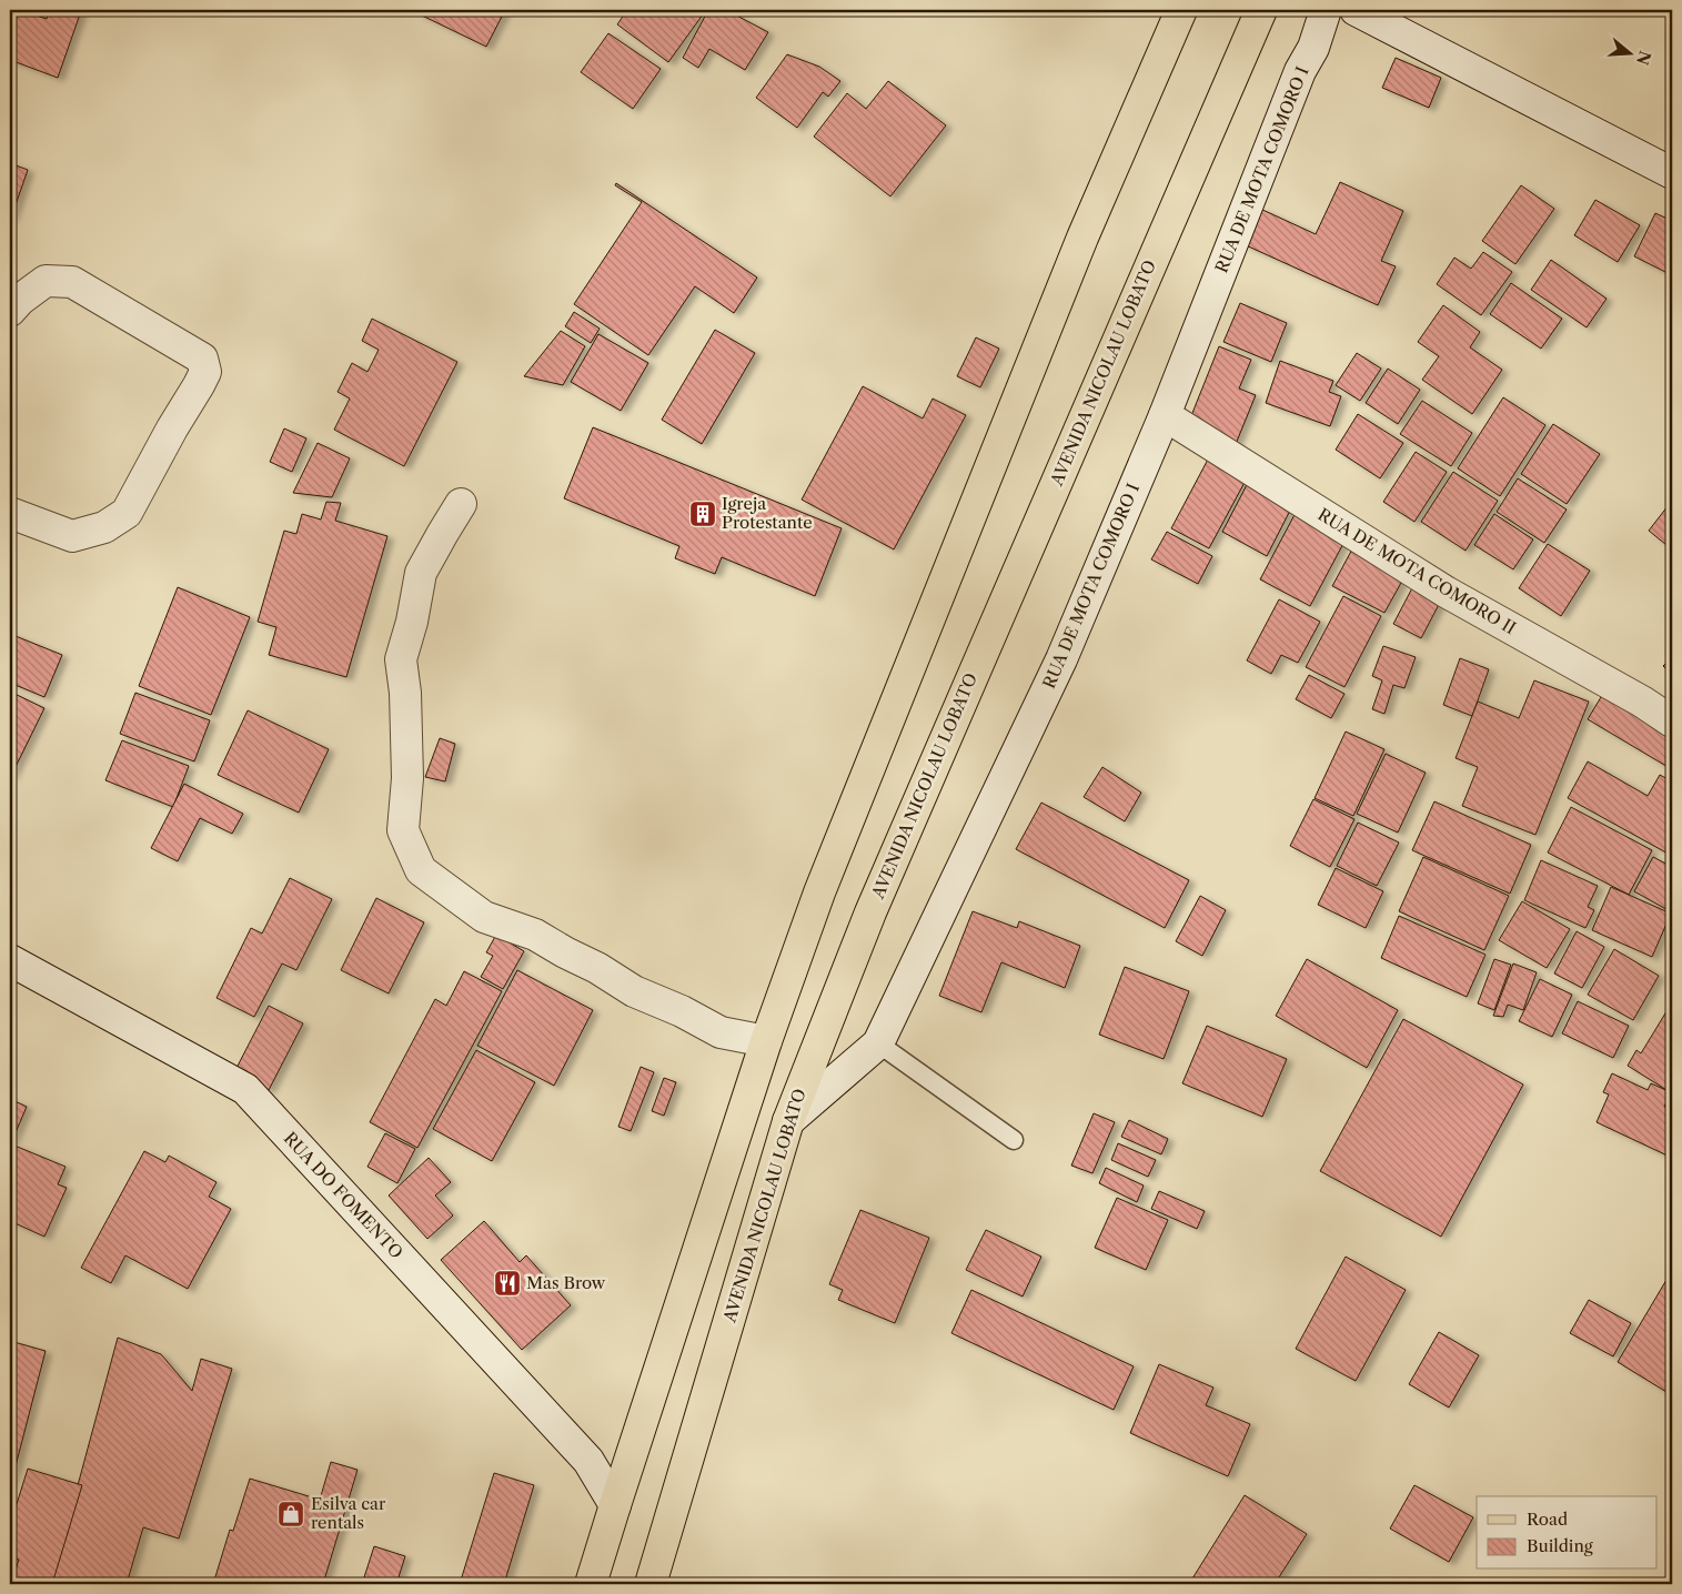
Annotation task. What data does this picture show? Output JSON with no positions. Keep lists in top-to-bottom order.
{
  "streets": {
    "main road": ["AVENIDA NICOLAU LOBATO"],
    "street": ["RUA DE MOTA COMORO I", "RUA DE MOTA COMORO II", "RUA DO FOMENTO"]
  },
  "crossings": [
    ["RUA DE MOTA COMORO I", "AVENIDA NICOLAU LOBATO"],
    ["RUA DE MOTA COMORO I", "RUA DE MOTA COMORO II"]
  ],
  "places": {
    "building": ["Igreja Protestante"],
    "restaurant": ["Mas Brow"],
    "shop": ["Esilva car rentals"]
  },
  "legend": ["Road", "Building"],
  "north": "right"
}
